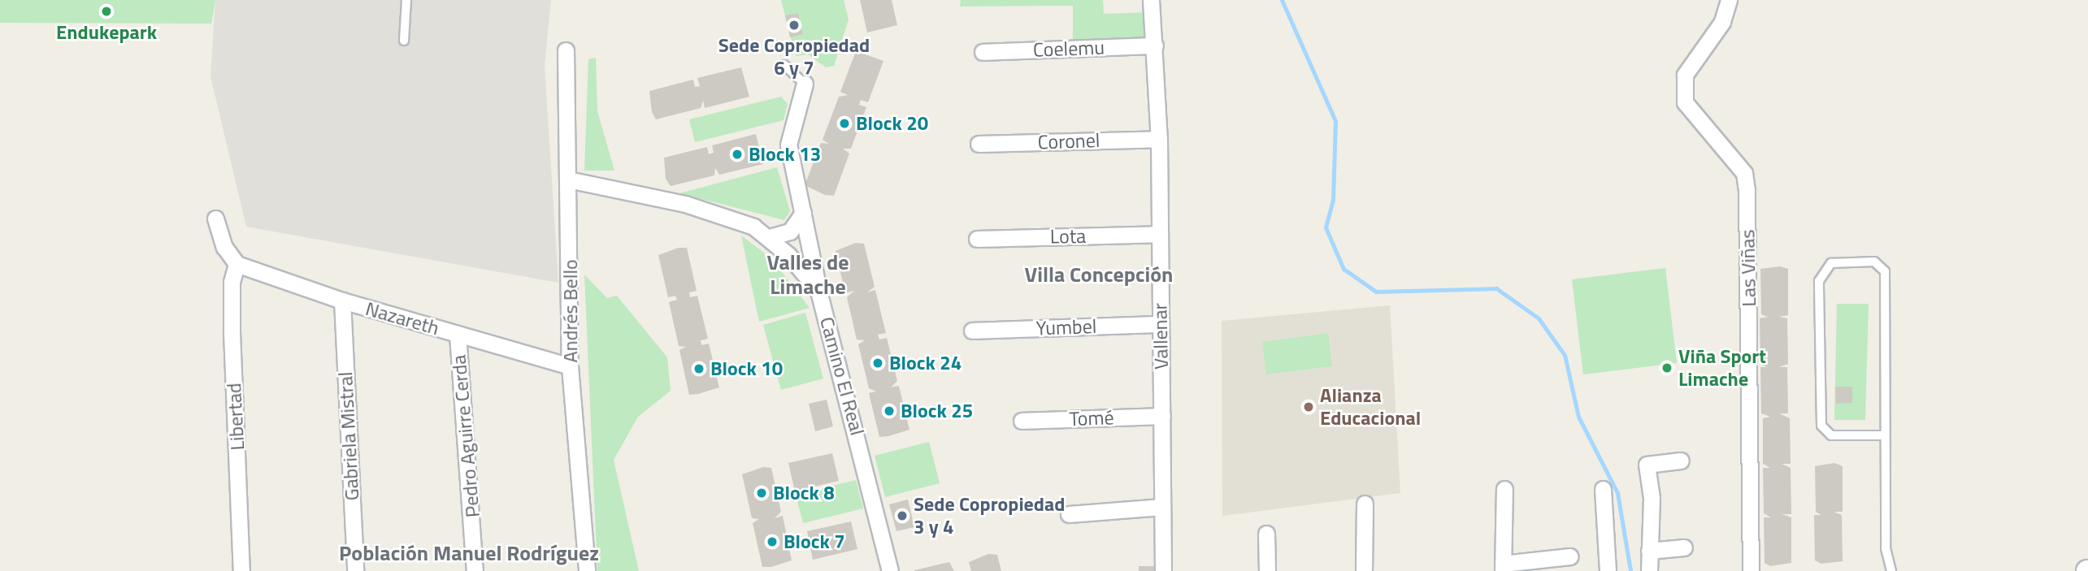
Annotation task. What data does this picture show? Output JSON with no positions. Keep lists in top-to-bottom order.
{
  "streets": {
    "street": [
      "Coelemu",
      "Coronel",
      "Lota",
      "Las Viñas",
      "Andrés Bello",
      "Nazareth",
      "Yumbel",
      "Vallenar",
      "Camino El Real",
      "Libertad",
      "Tomé",
      "Gabriela Mistral",
      "Pedro Aguirre Cerda"
    ]
  },
  "crossings": [
    ["Coelemu", "Vallenar"],
    ["Coronel", "Vallenar"],
    ["Lota", "Vallenar"],
    ["Andrés Bello", "Nazareth"],
    ["Andrés Bello", "Camino El Real"],
    ["Nazareth", "Libertad"],
    ["Nazareth", "Gabriela Mistral"],
    ["Nazareth", "Pedro Aguirre Cerda"],
    ["Yumbel", "Vallenar"],
    ["Vallenar", "Tomé"]
  ],
  "districts": ["Valles de Limache", "Villa Concepción", "Población Manuel Rodríguez"],
  "places": [
    "Endukepark",
    "Sede Copropiedad 6 y 7",
    "Block 20",
    "Block 13",
    "Block 24",
    "Viña Sport Limache",
    "Block 10",
    "Alianza Educacional",
    "Block 25",
    "Block 8",
    "Sede Copropiedad 3 y 4",
    "Block 7"
  ]
}
